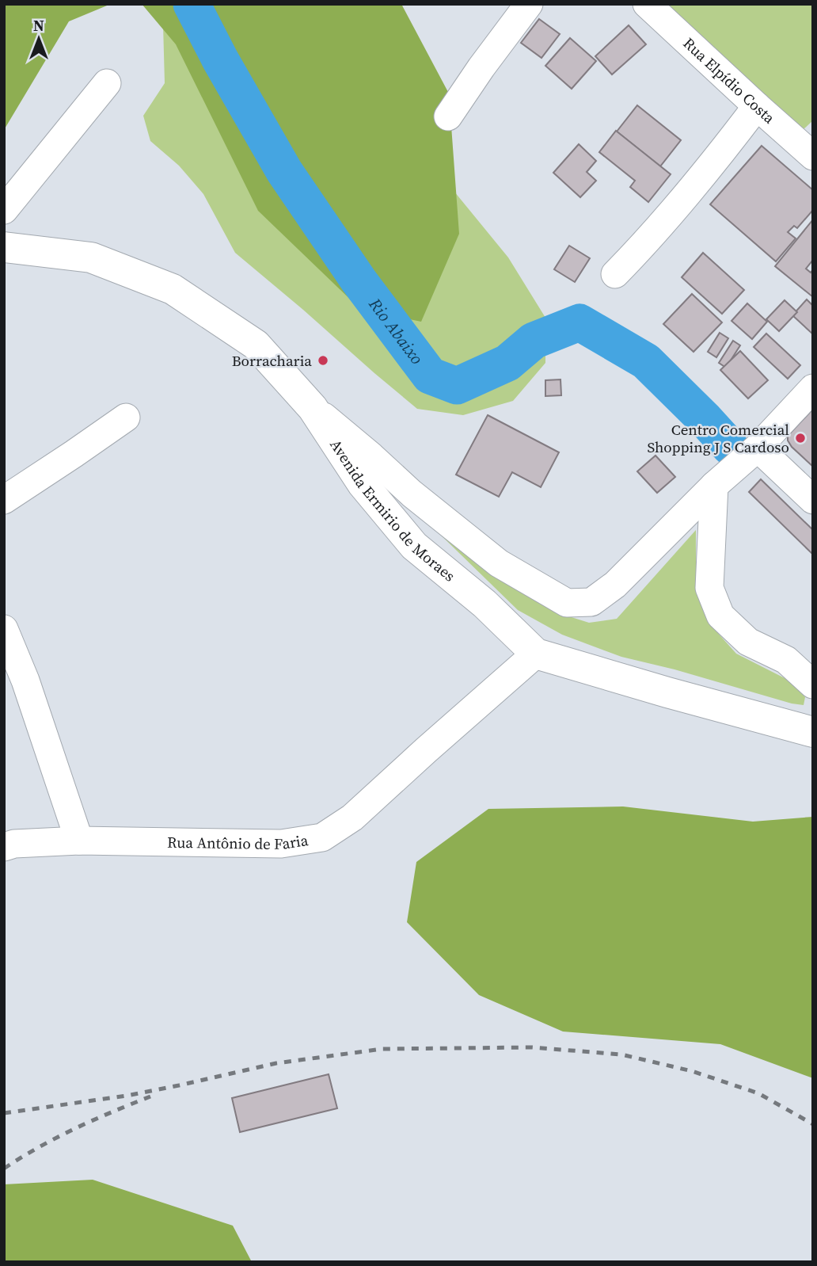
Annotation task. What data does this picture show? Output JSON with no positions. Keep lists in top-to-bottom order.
{
  "streets": {
    "main road": ["Avenida Ermirio de Moraes"],
    "street": ["Rua Elpídio Costa", "Rua Antônio de Faria"]
  },
  "crossings": [
    ["Avenida Ermirio de Moraes", "Rua Antônio de Faria"]
  ],
  "water": ["Rio Abaixo"],
  "places": ["Borracharia", "Centro Comercial Shopping J S Cardoso"],
  "north": "top"
}
